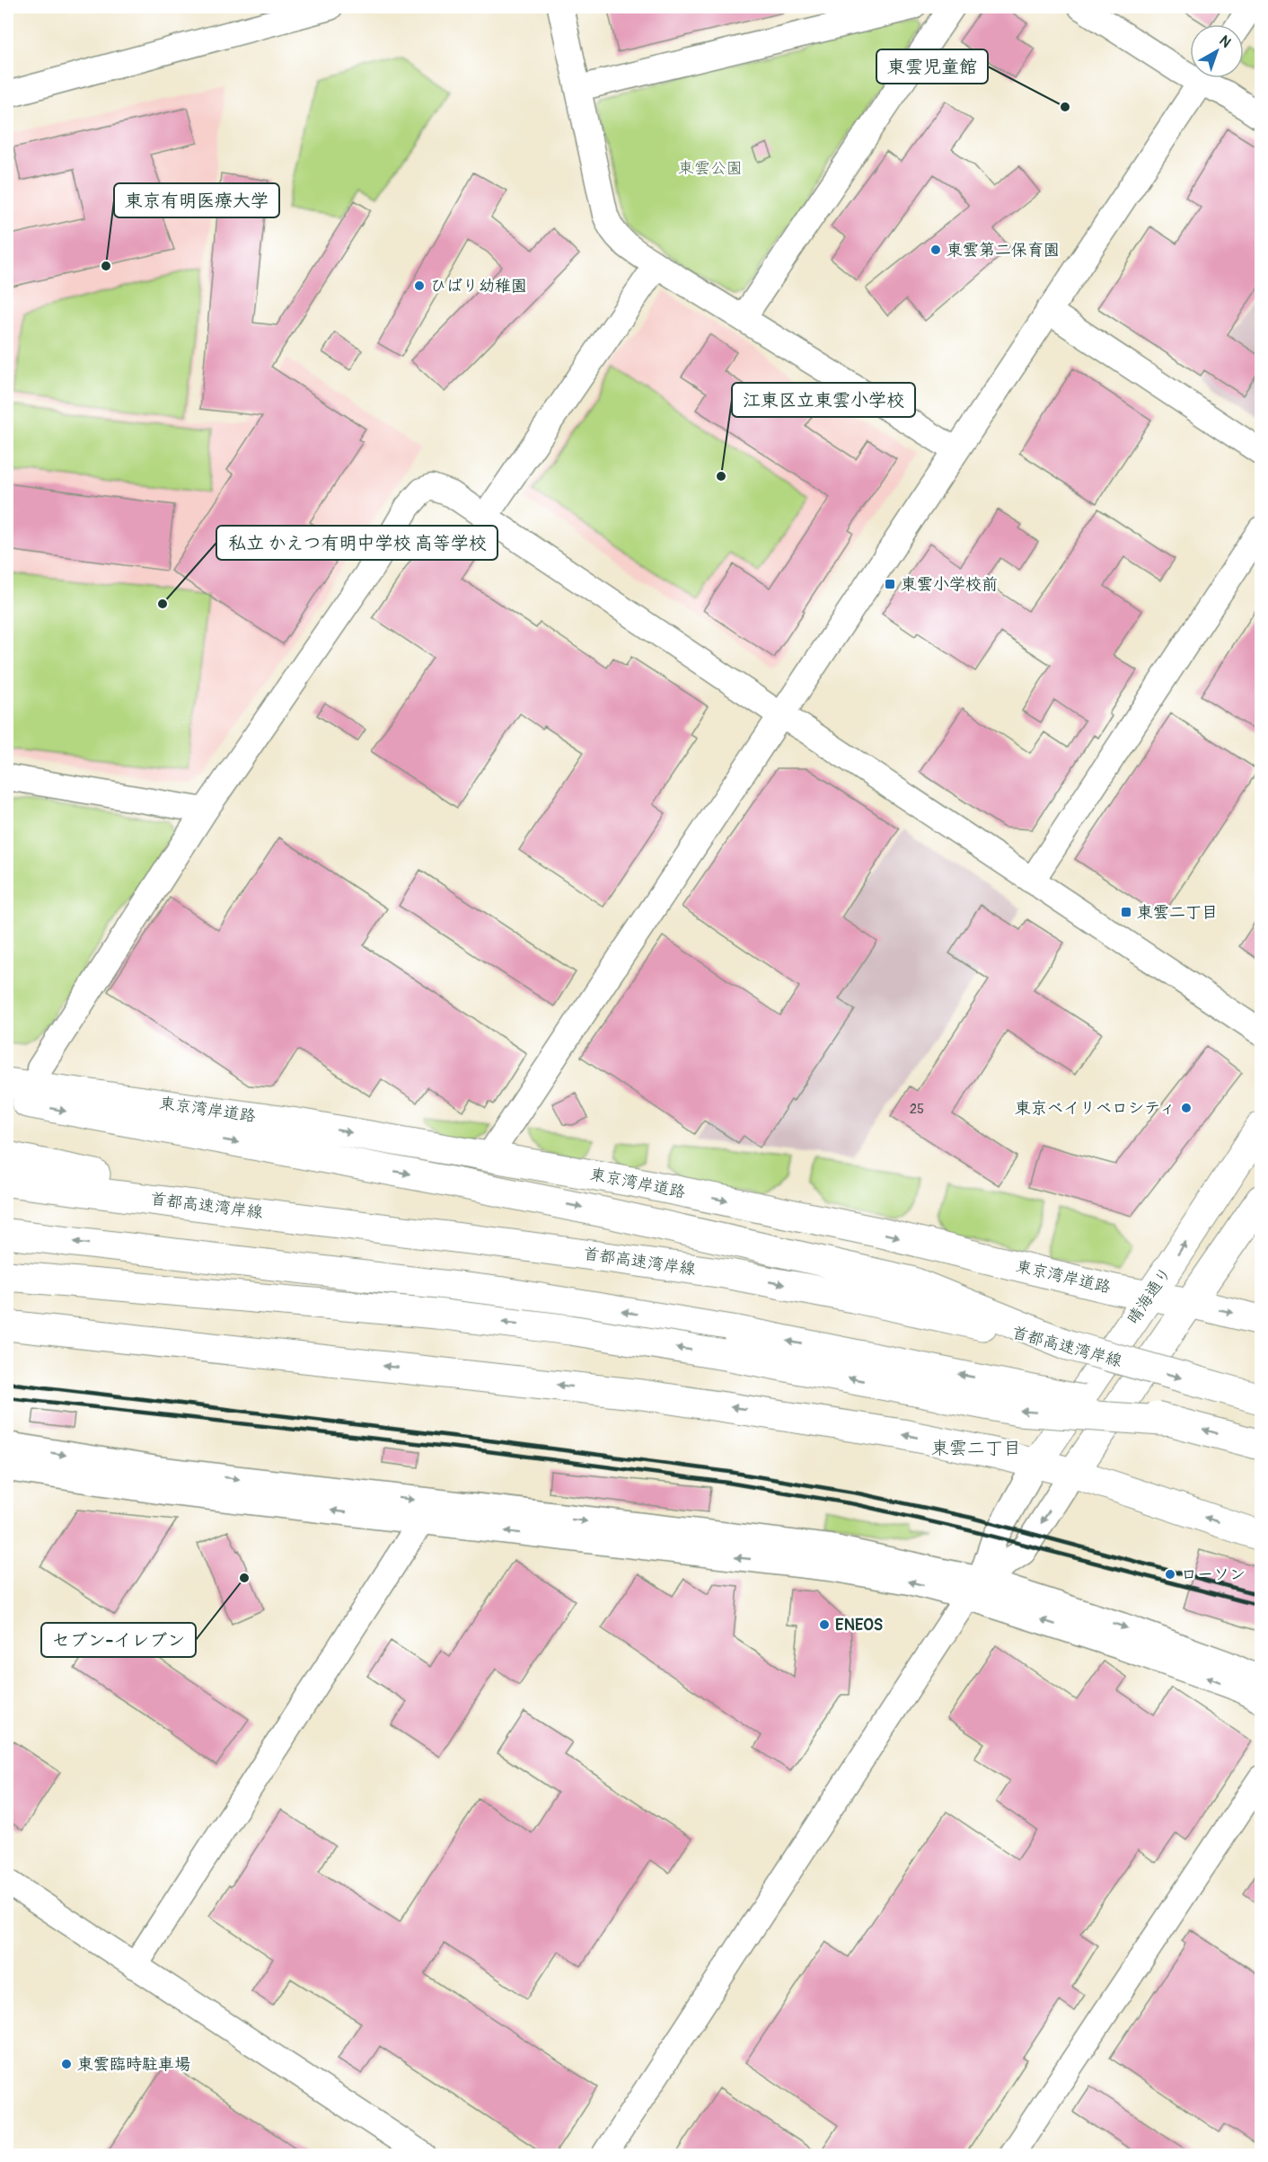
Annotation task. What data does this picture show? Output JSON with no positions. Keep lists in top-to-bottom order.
{
  "streets": {
    "main road": ["東京湾岸道路", "首都高速湾岸線", "晴海通り"]
  },
  "crossings": [
    ["東京湾岸道路", "晴海通り"]
  ],
  "districts": ["東雲二丁目"],
  "parks": ["東雲公園"],
  "places": {
    "other": [
      "東雲児童館",
      "東雲第二保育園",
      "東京有明医療大学",
      "ひばり幼稚園",
      "江東区立東雲小学校",
      "私立 かえつ有明中学校 高等学校",
      "東京ベイリベロシティ",
      "ローソン",
      "セブン-イレブン",
      "ENEOS",
      "東雲臨時駐車場"
    ],
    "transit": ["東雲小学校前", "東雲二丁目"]
  },
  "house_numbers": ["25"],
  "north": "top right"
}
